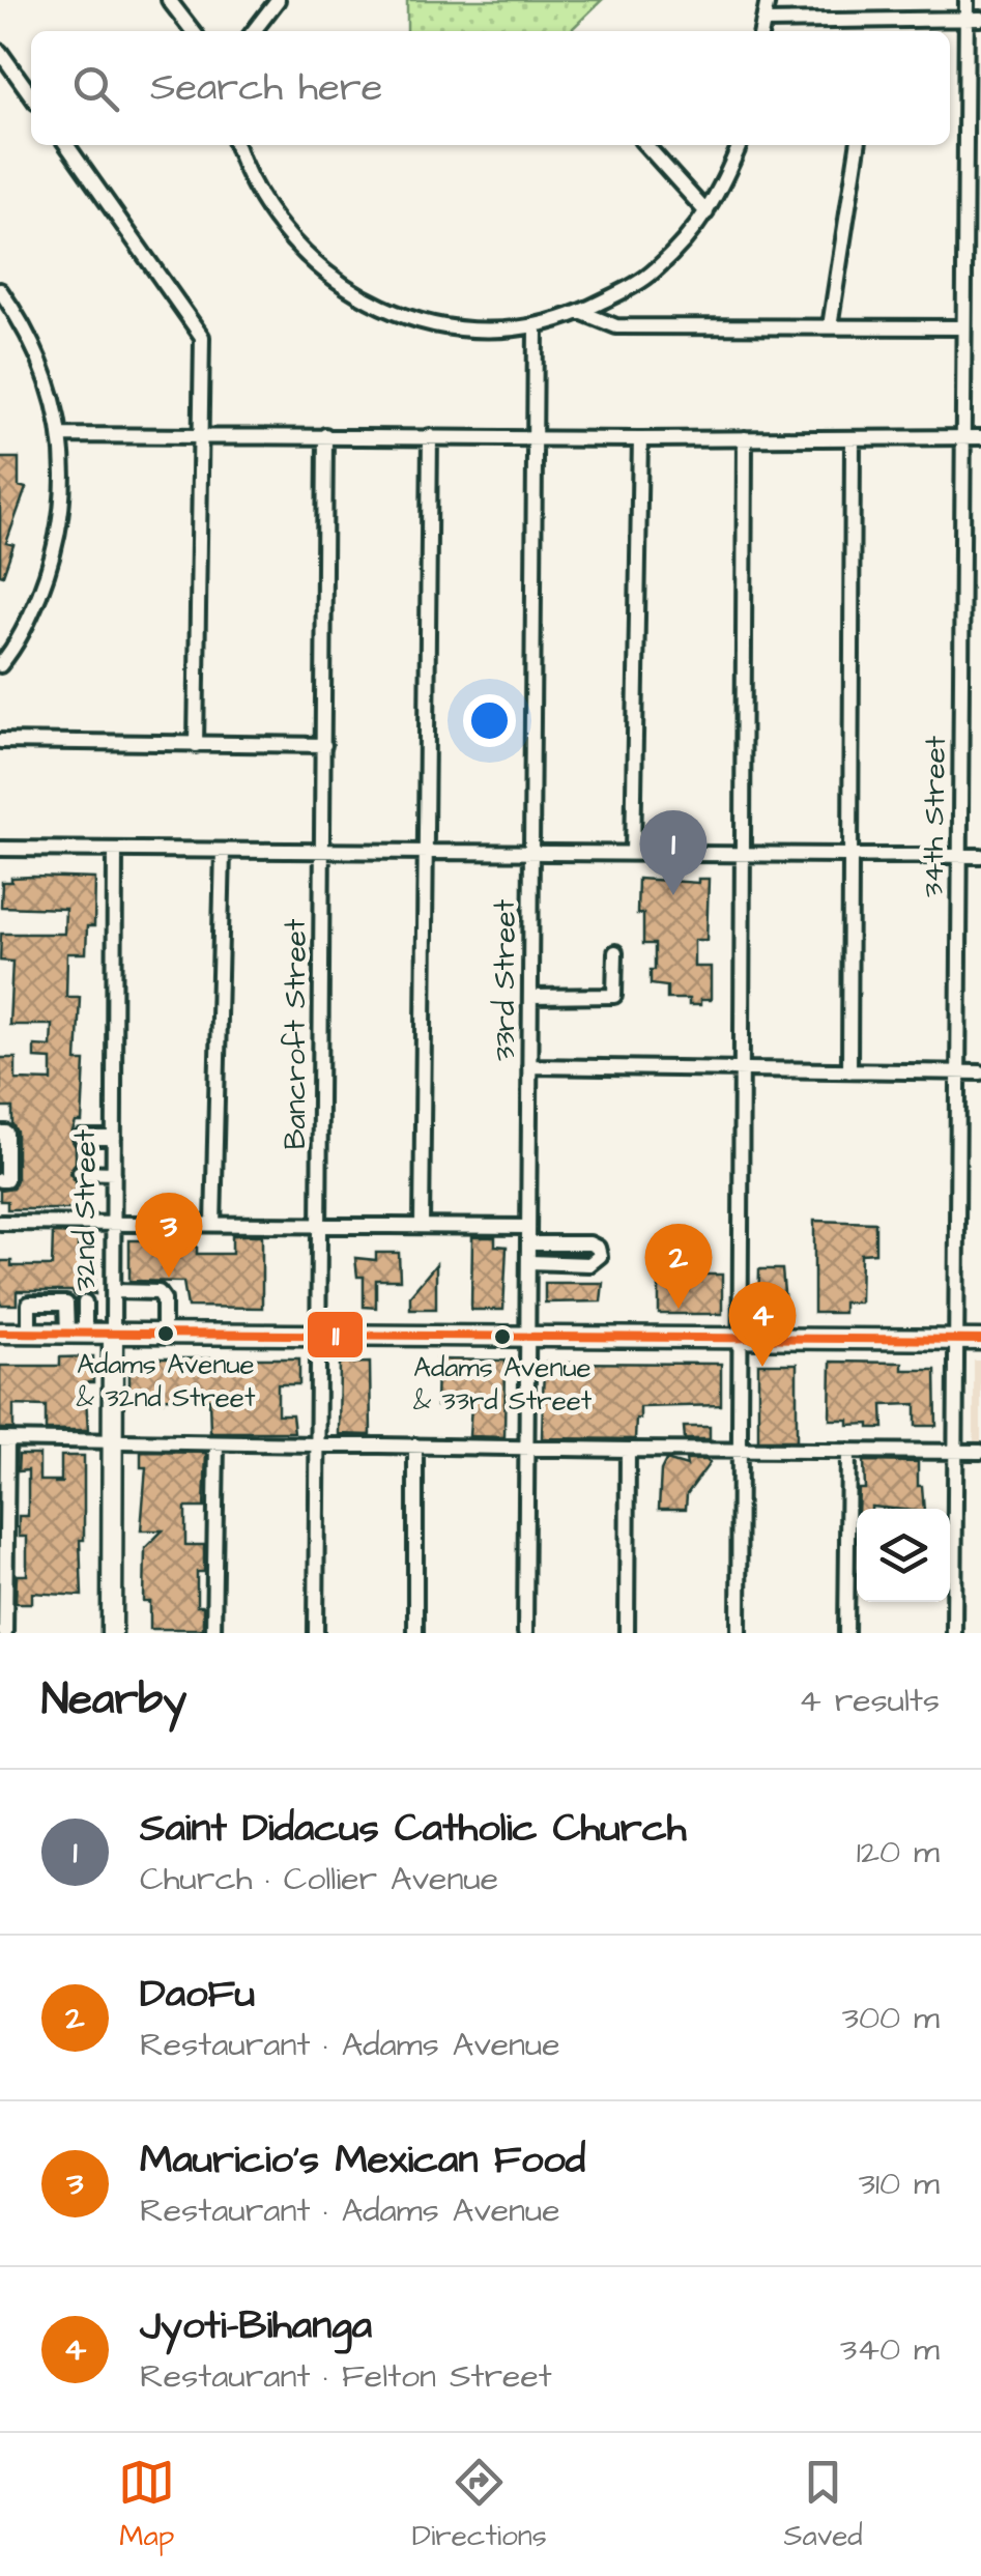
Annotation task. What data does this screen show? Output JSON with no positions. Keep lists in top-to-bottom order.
{
  "streets": {
    "main road": ["32nd Street"],
    "street": ["34th Street", "33rd Street", "Bancroft Street"]
  },
  "places": ["Adams Avenue & 32nd Street", "Adams Avenue & 33rd Street"],
  "lines": ["transit line 11"],
  "page": {
    "search": "Search here",
    "pins": [
      "1",
      "3",
      "2",
      "4"
    ],
    "heading": ["Nearby", "4 results"],
    "list": [
      {
        "mark": "1",
        "name": "Saint Didacus Catholic Church",
        "note": "Church · Collier Avenue",
        "value": "120 m"
      },
      {
        "mark": "2",
        "name": "DaoFu",
        "note": "Restaurant · Adams Avenue",
        "value": "300 m"
      },
      {
        "mark": "3",
        "name": "Mauricio's Mexican Food",
        "note": "Restaurant · Adams Avenue",
        "value": "310 m"
      },
      {
        "mark": "4",
        "name": "Jyoti-Bihanga",
        "note": "Restaurant · Felton Street",
        "value": "340 m"
      }
    ],
    "nav": ["Map", "Directions", "Saved"]
  }
}
